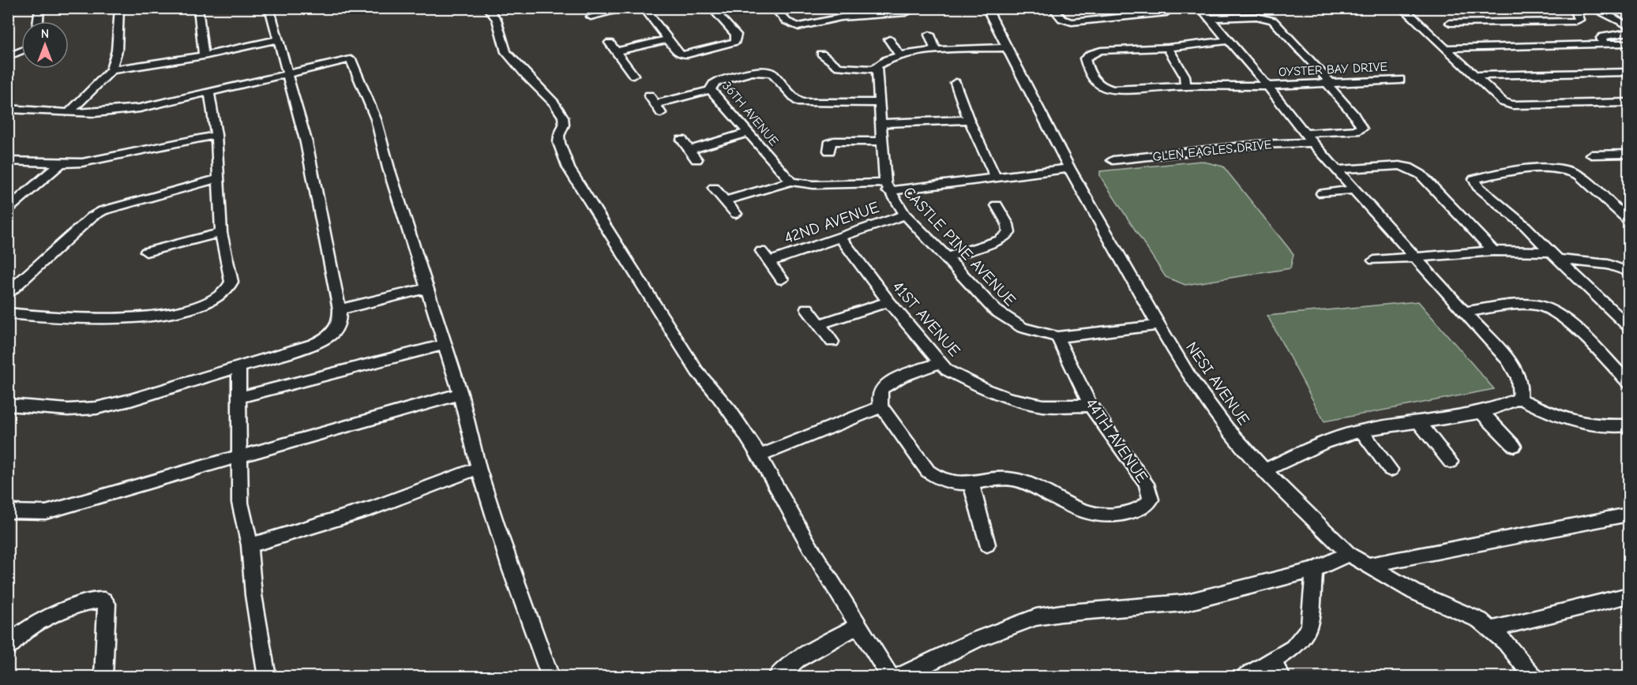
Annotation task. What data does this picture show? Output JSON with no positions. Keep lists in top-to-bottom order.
{
  "streets": {
    "street": [
      "OYSTER BAY DRIVE",
      "36TH AVENUE",
      "GLEN EAGLES DRIVE",
      "42ND AVENUE",
      "CASTLE PINE AVENUE",
      "41ST AVENUE",
      "NESI AVENUE",
      "44TH AVENUE"
    ]
  },
  "crossings": [
    ["OYSTER BAY DRIVE", "GLEN EAGLES DRIVE"],
    ["36TH AVENUE", "CASTLE PINE AVENUE"],
    ["42ND AVENUE", "CASTLE PINE AVENUE"],
    ["42ND AVENUE", "41ST AVENUE"],
    ["CASTLE PINE AVENUE", "NESI AVENUE"],
    ["CASTLE PINE AVENUE", "44TH AVENUE"],
    ["41ST AVENUE", "44TH AVENUE"]
  ],
  "north": "top"
}
